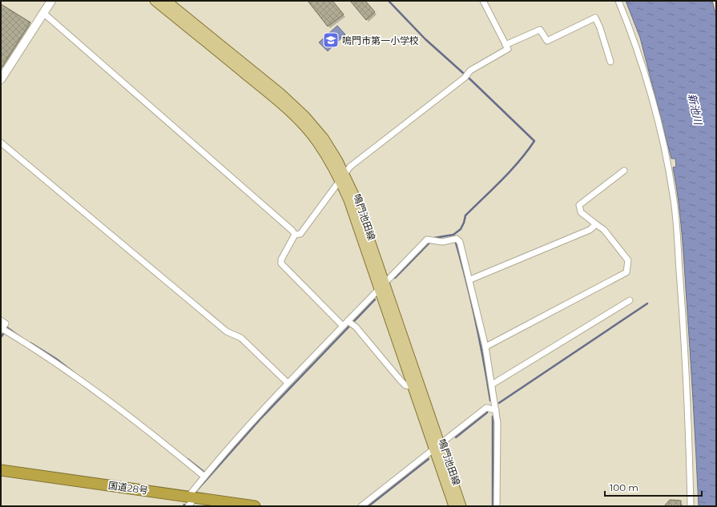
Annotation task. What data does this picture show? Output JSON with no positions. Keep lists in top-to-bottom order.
{
  "streets": {
    "highway": ["国道28号"],
    "main road": ["鳴門池田線"]
  },
  "water": ["新池川"],
  "places": {
    "school or university": ["鳴門市第一小学校"]
  },
  "scale_bar": "100 m"
}
